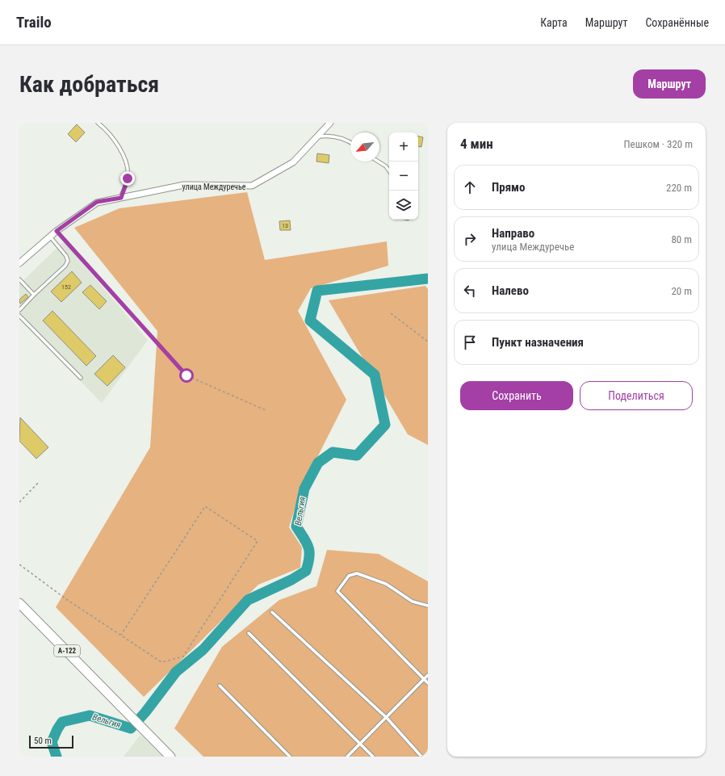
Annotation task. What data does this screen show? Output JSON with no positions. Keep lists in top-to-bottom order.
{
  "streets": {
    "main road": ["А-122"],
    "street": ["улица Междуречье"]
  },
  "water": ["Вельгия"],
  "house_numbers": ["13", "152"],
  "scale_bar": "50 m",
  "north": "bottom left",
  "page": {
    "header": "Trailo",
    "nav": ["Карта", "Маршрут", "Сохранённые"],
    "buttons": [
      "Маршрут",
      ["Сохранить", "Поделиться"]
    ],
    "title": "Как добраться",
    "heading": ["4 мин", "Пешком · 320 m"],
    "map_buttons": ["+", "−"],
    "list": [
      ["Прямо", "220 m"],
      ["Направо", "улица Междуречье", "80 m"],
      ["Налево", "20 m"],
      "Пункт назначения"
    ],
    "scale": "50 m"
  }
}
